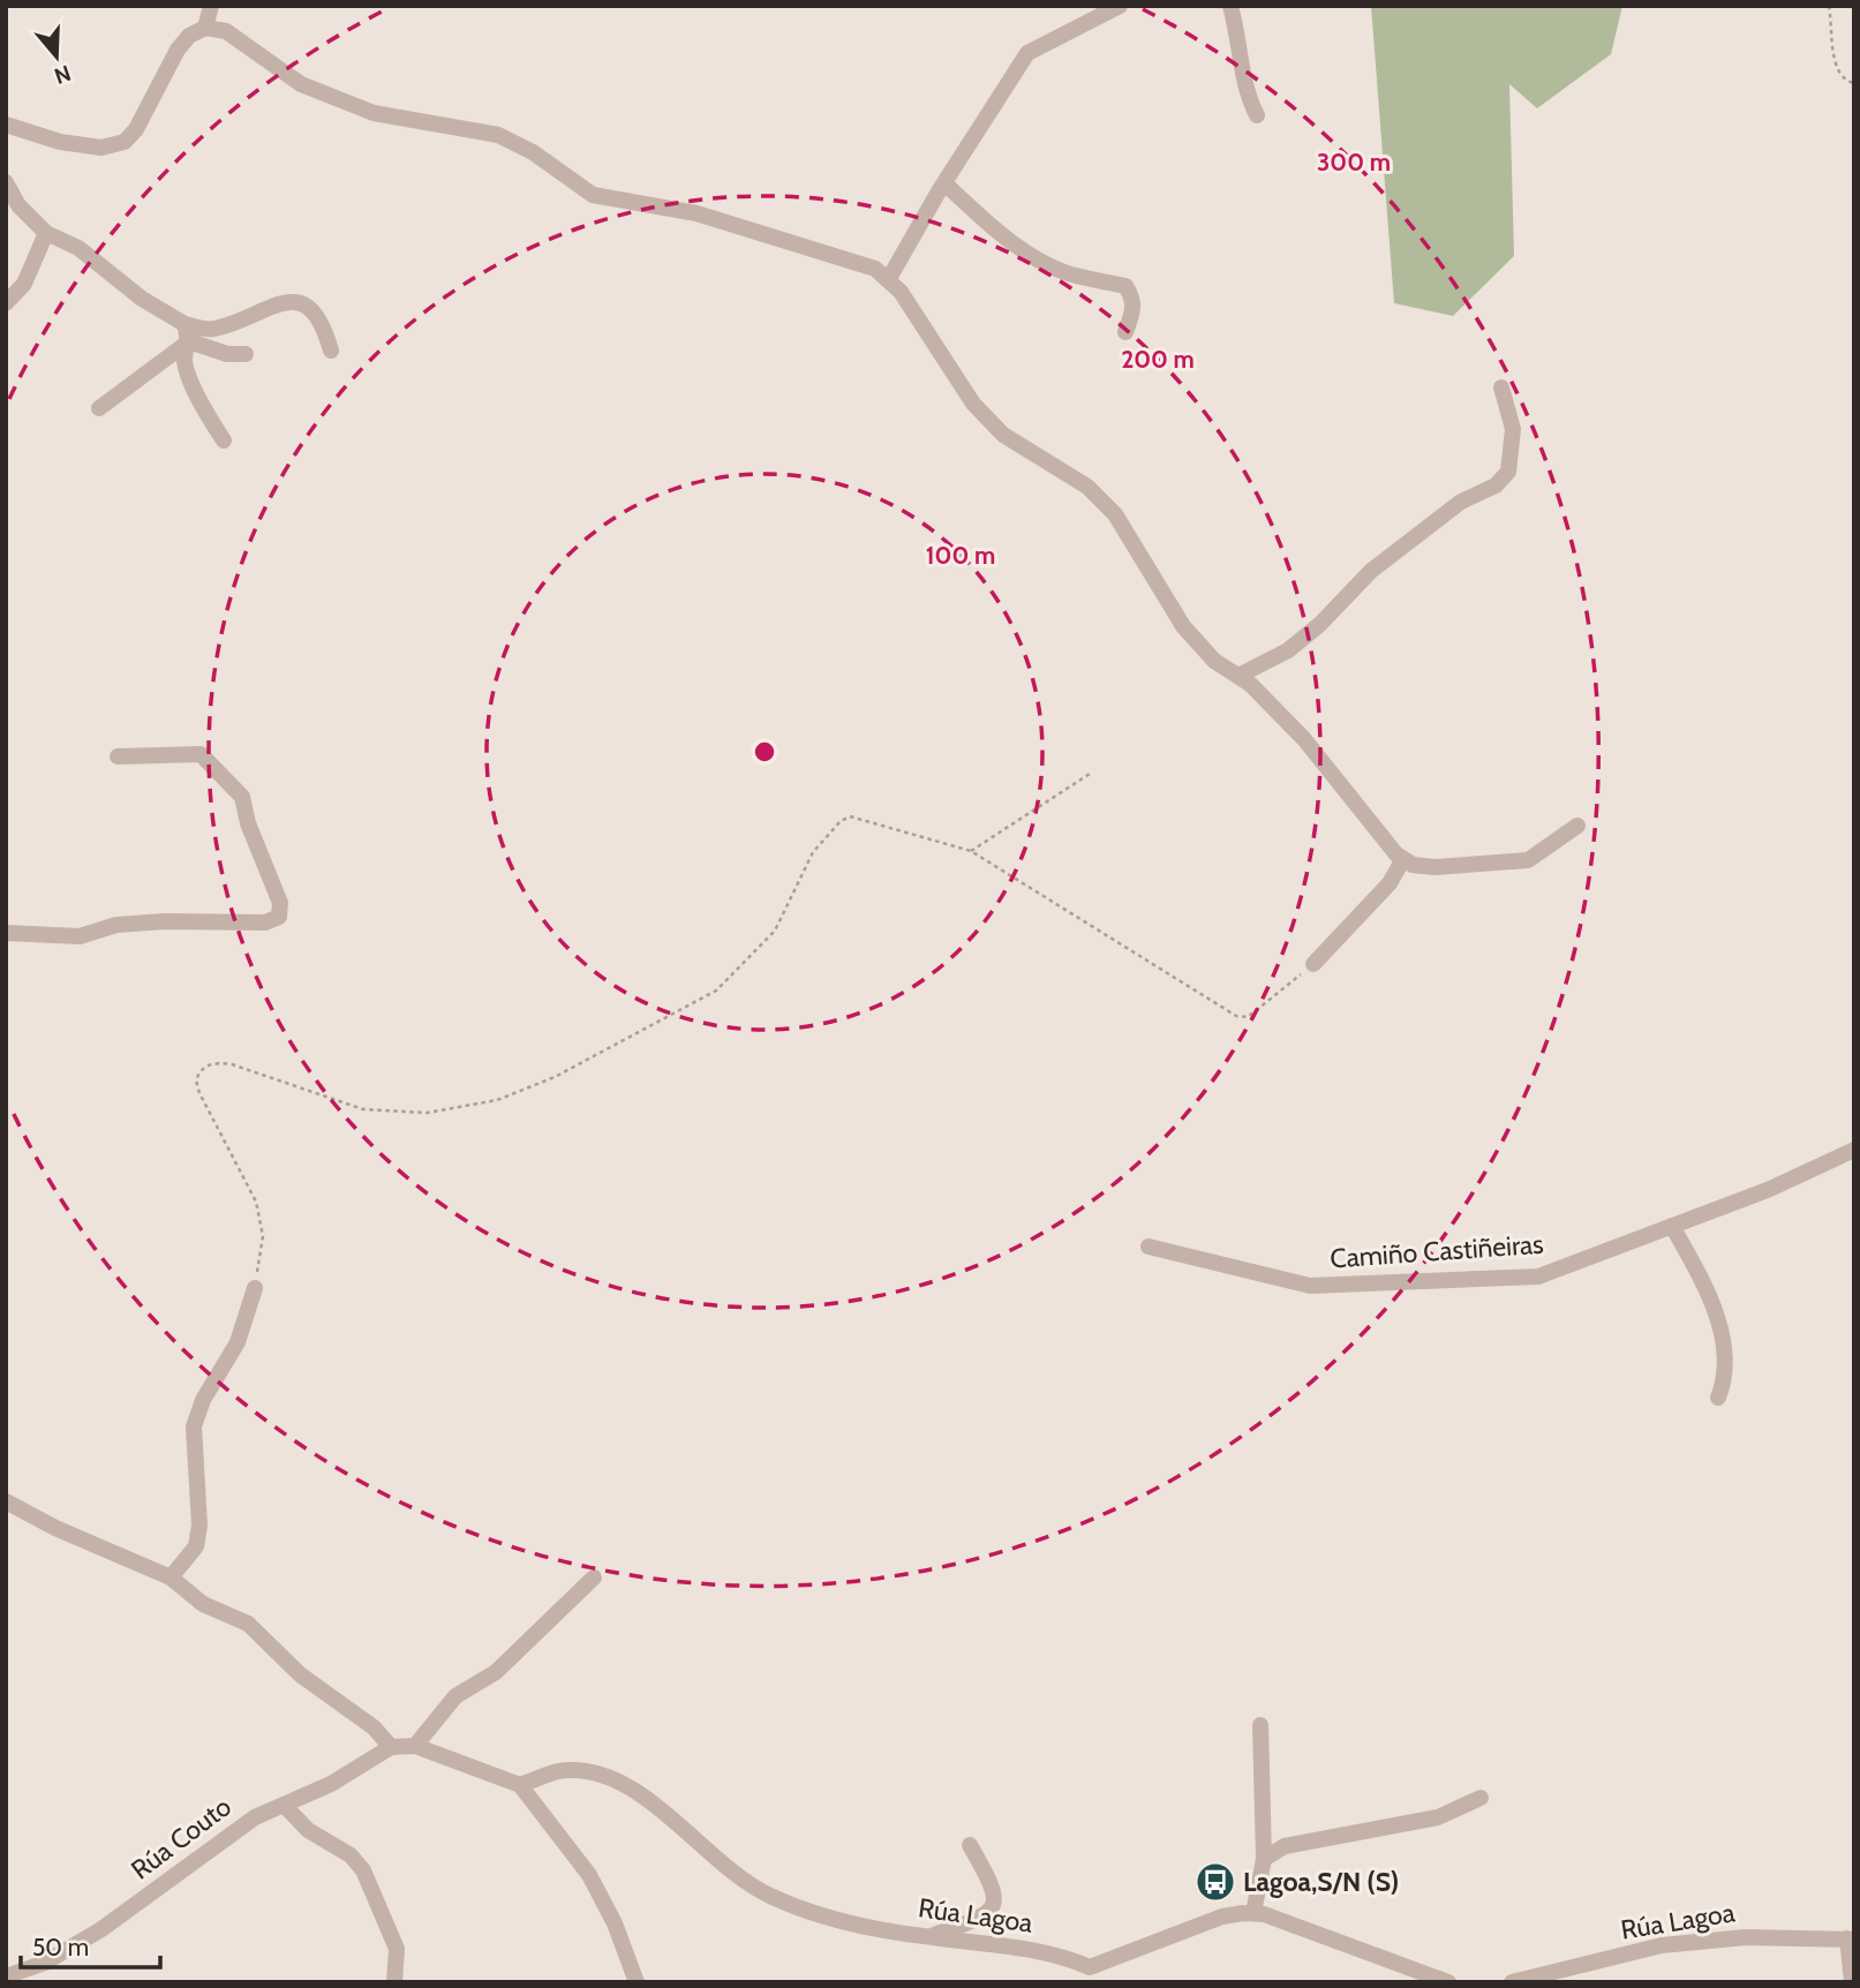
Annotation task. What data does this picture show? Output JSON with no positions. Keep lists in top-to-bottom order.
{
  "streets": {
    "street": ["Camiño Castiñeiras", "Rúa Couto", "Rúa Lagoa"]
  },
  "places": {
    "bus stop": ["Lagoa,S/N (S)"]
  },
  "scale_bar": "50 m",
  "north": "bottom",
  "rings": ["300 m", "200 m", "100 m"]
}
